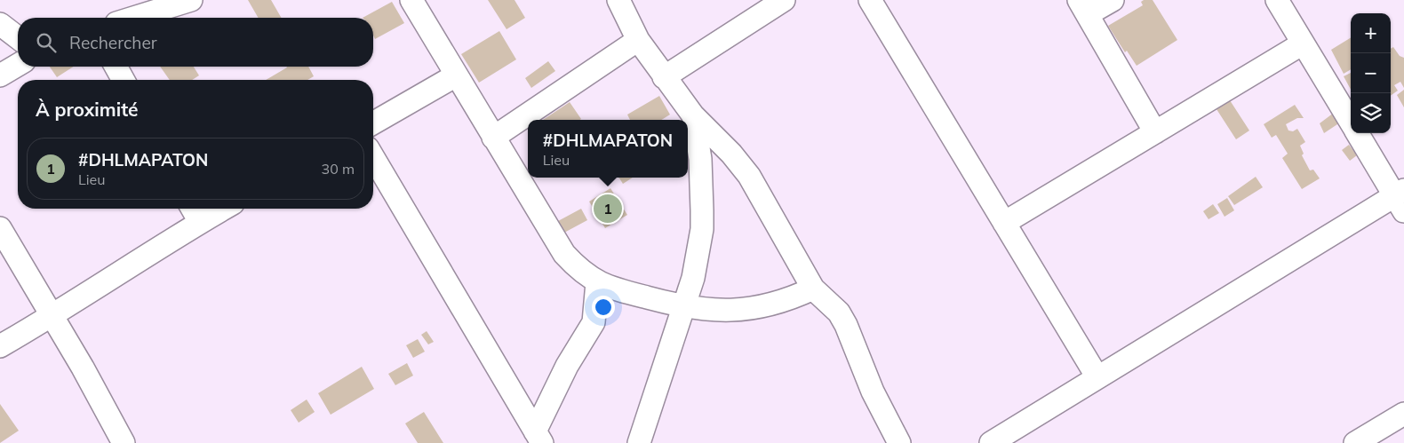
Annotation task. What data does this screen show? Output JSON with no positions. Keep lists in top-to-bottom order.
{
  "page": {
    "map_buttons": ["+", "−"],
    "search": "Rechercher",
    "heading": "À proximité",
    "popup": ["#DHLMAPATON", "Lieu"],
    "list": [
      {
        "mark": "1",
        "name": "#DHLMAPATON",
        "note": "Lieu",
        "value": "30 m"
      }
    ],
    "pins": "1"
  }
}
